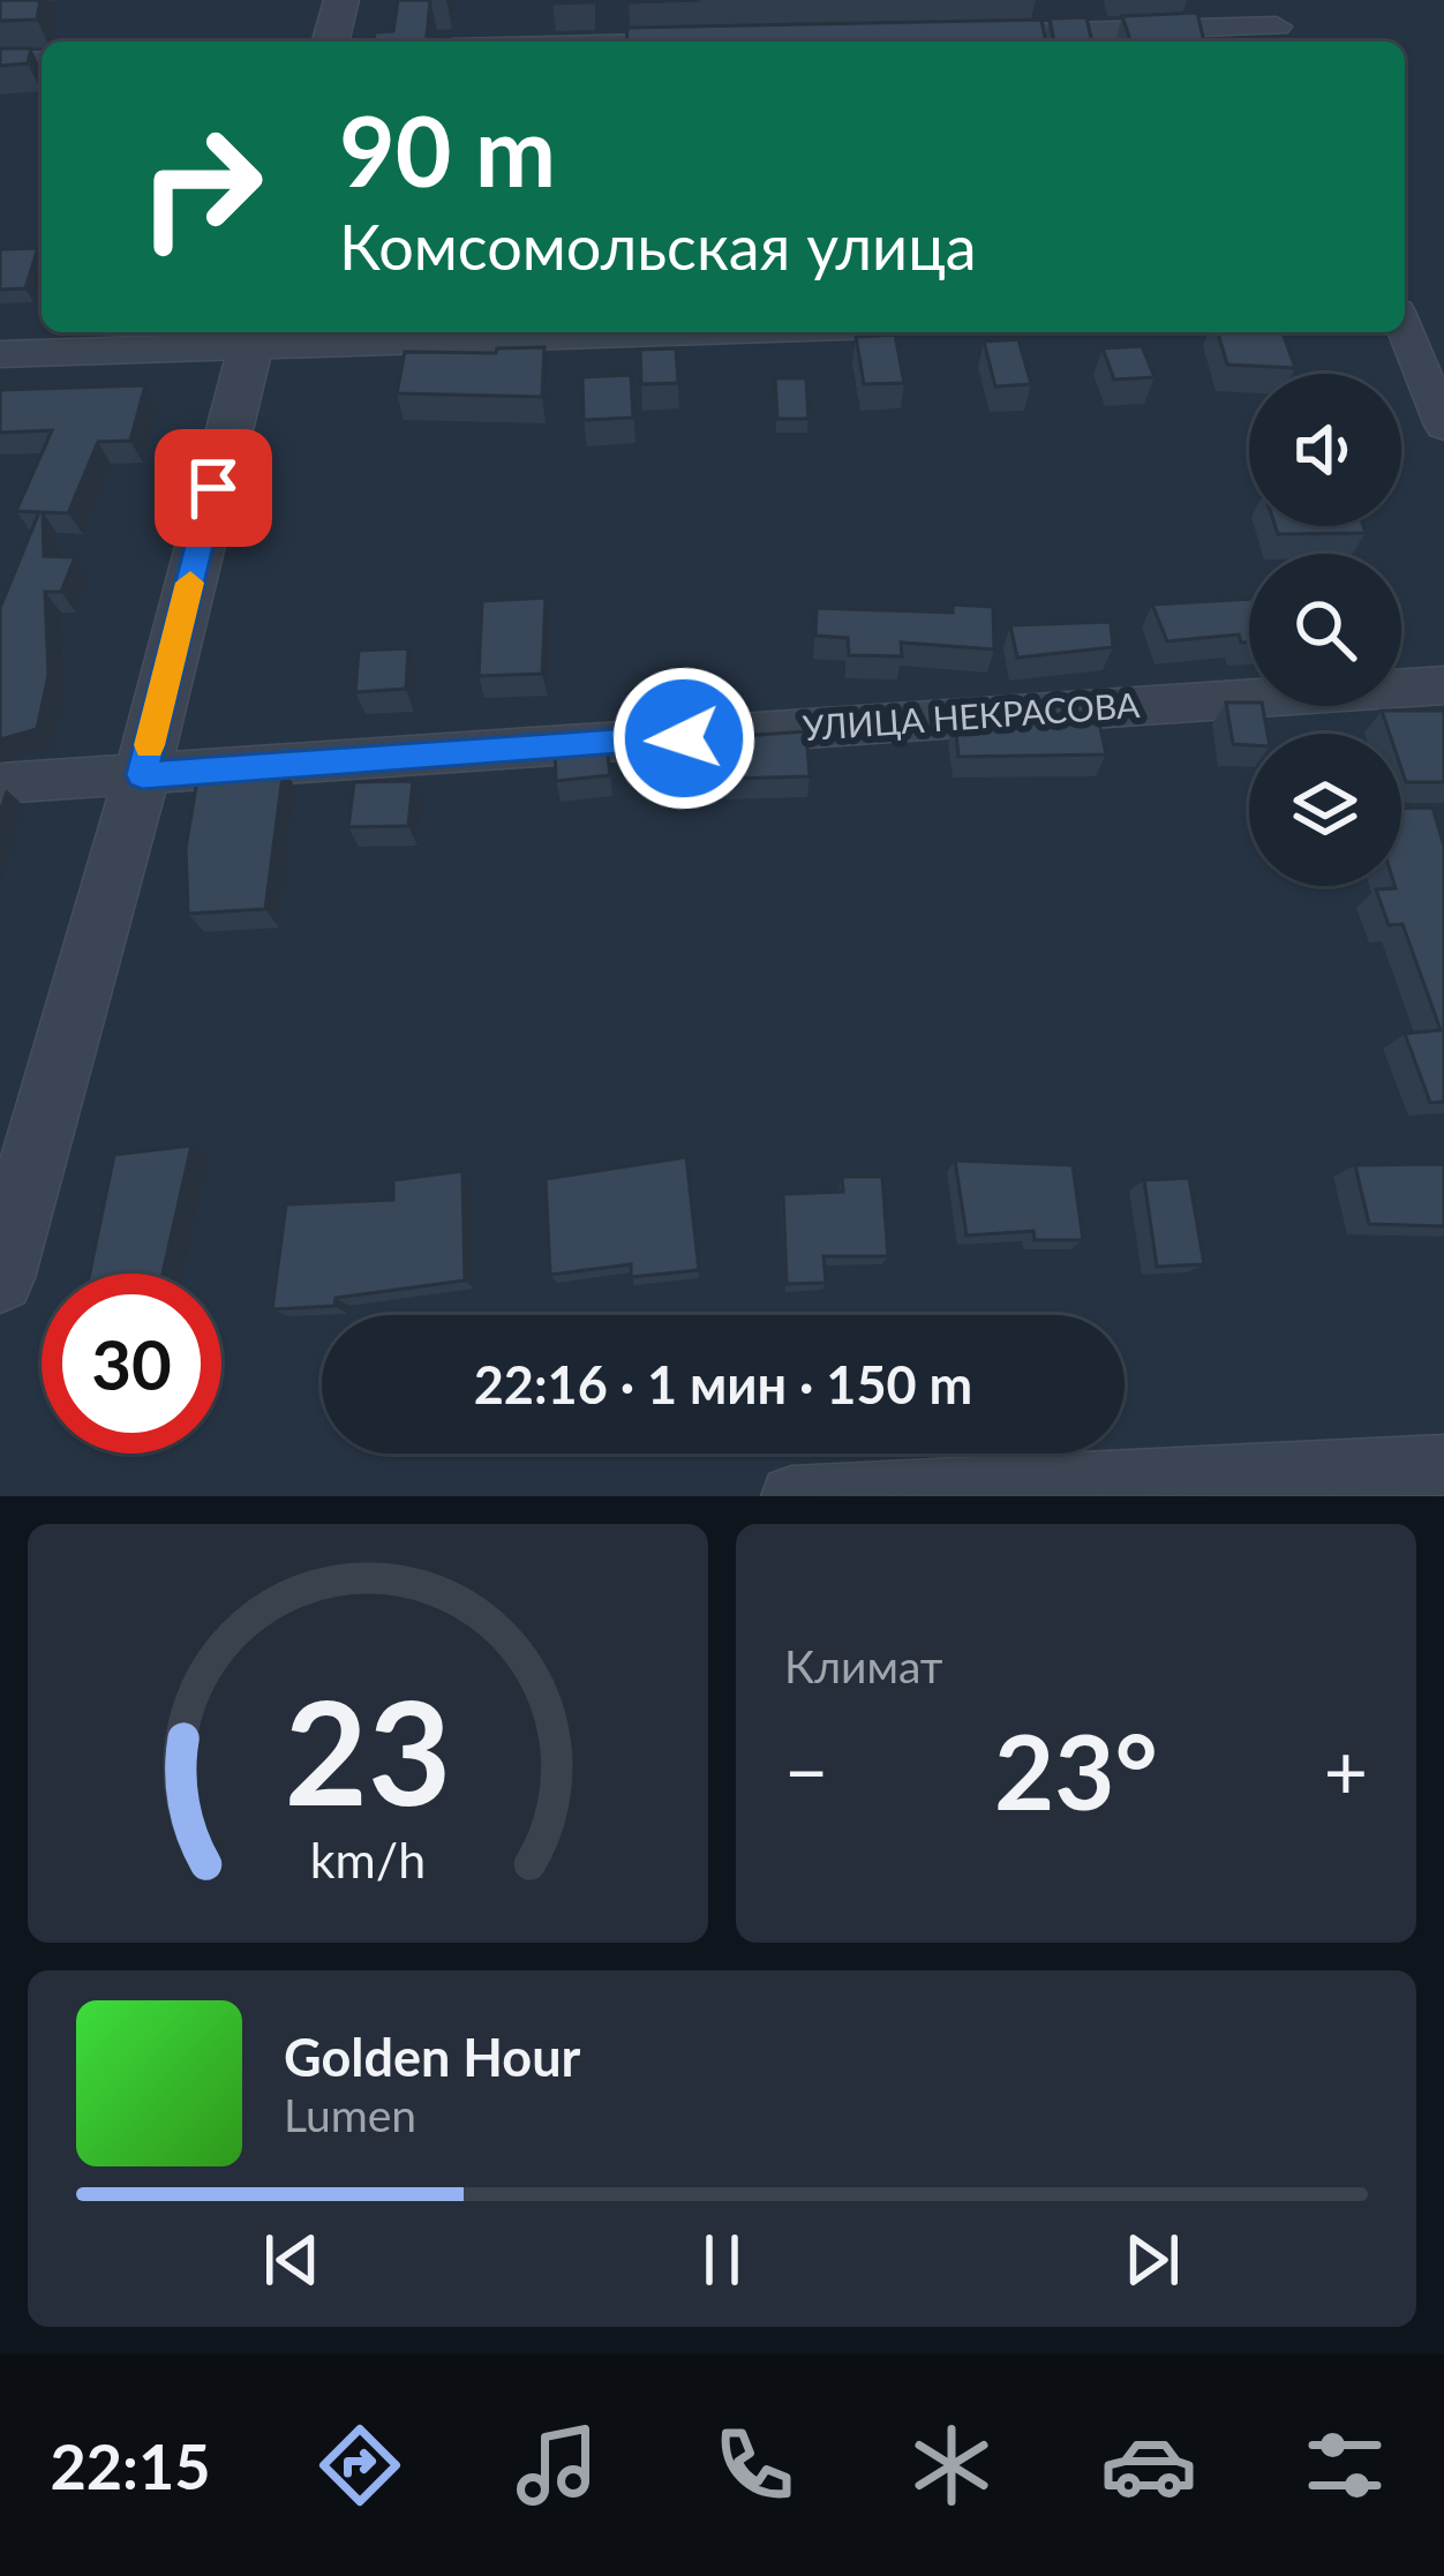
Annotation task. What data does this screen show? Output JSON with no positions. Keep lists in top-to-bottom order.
{
  "streets": {
    "street": ["УЛИЦА НЕКРАСОВА"]
  },
  "page": {
    "turn": ["90 m", "Комсомольская улица"],
    "limit": "30",
    "trip": "22:16 · 1 мин · 150 m",
    "tile": "Климат",
    "heat": ["−", "23°", "+"],
    "song": ["Golden Hour", "Lumen"],
    "tabs": "22:15",
    "gauge": ["23", "km/h"]
  }
}
